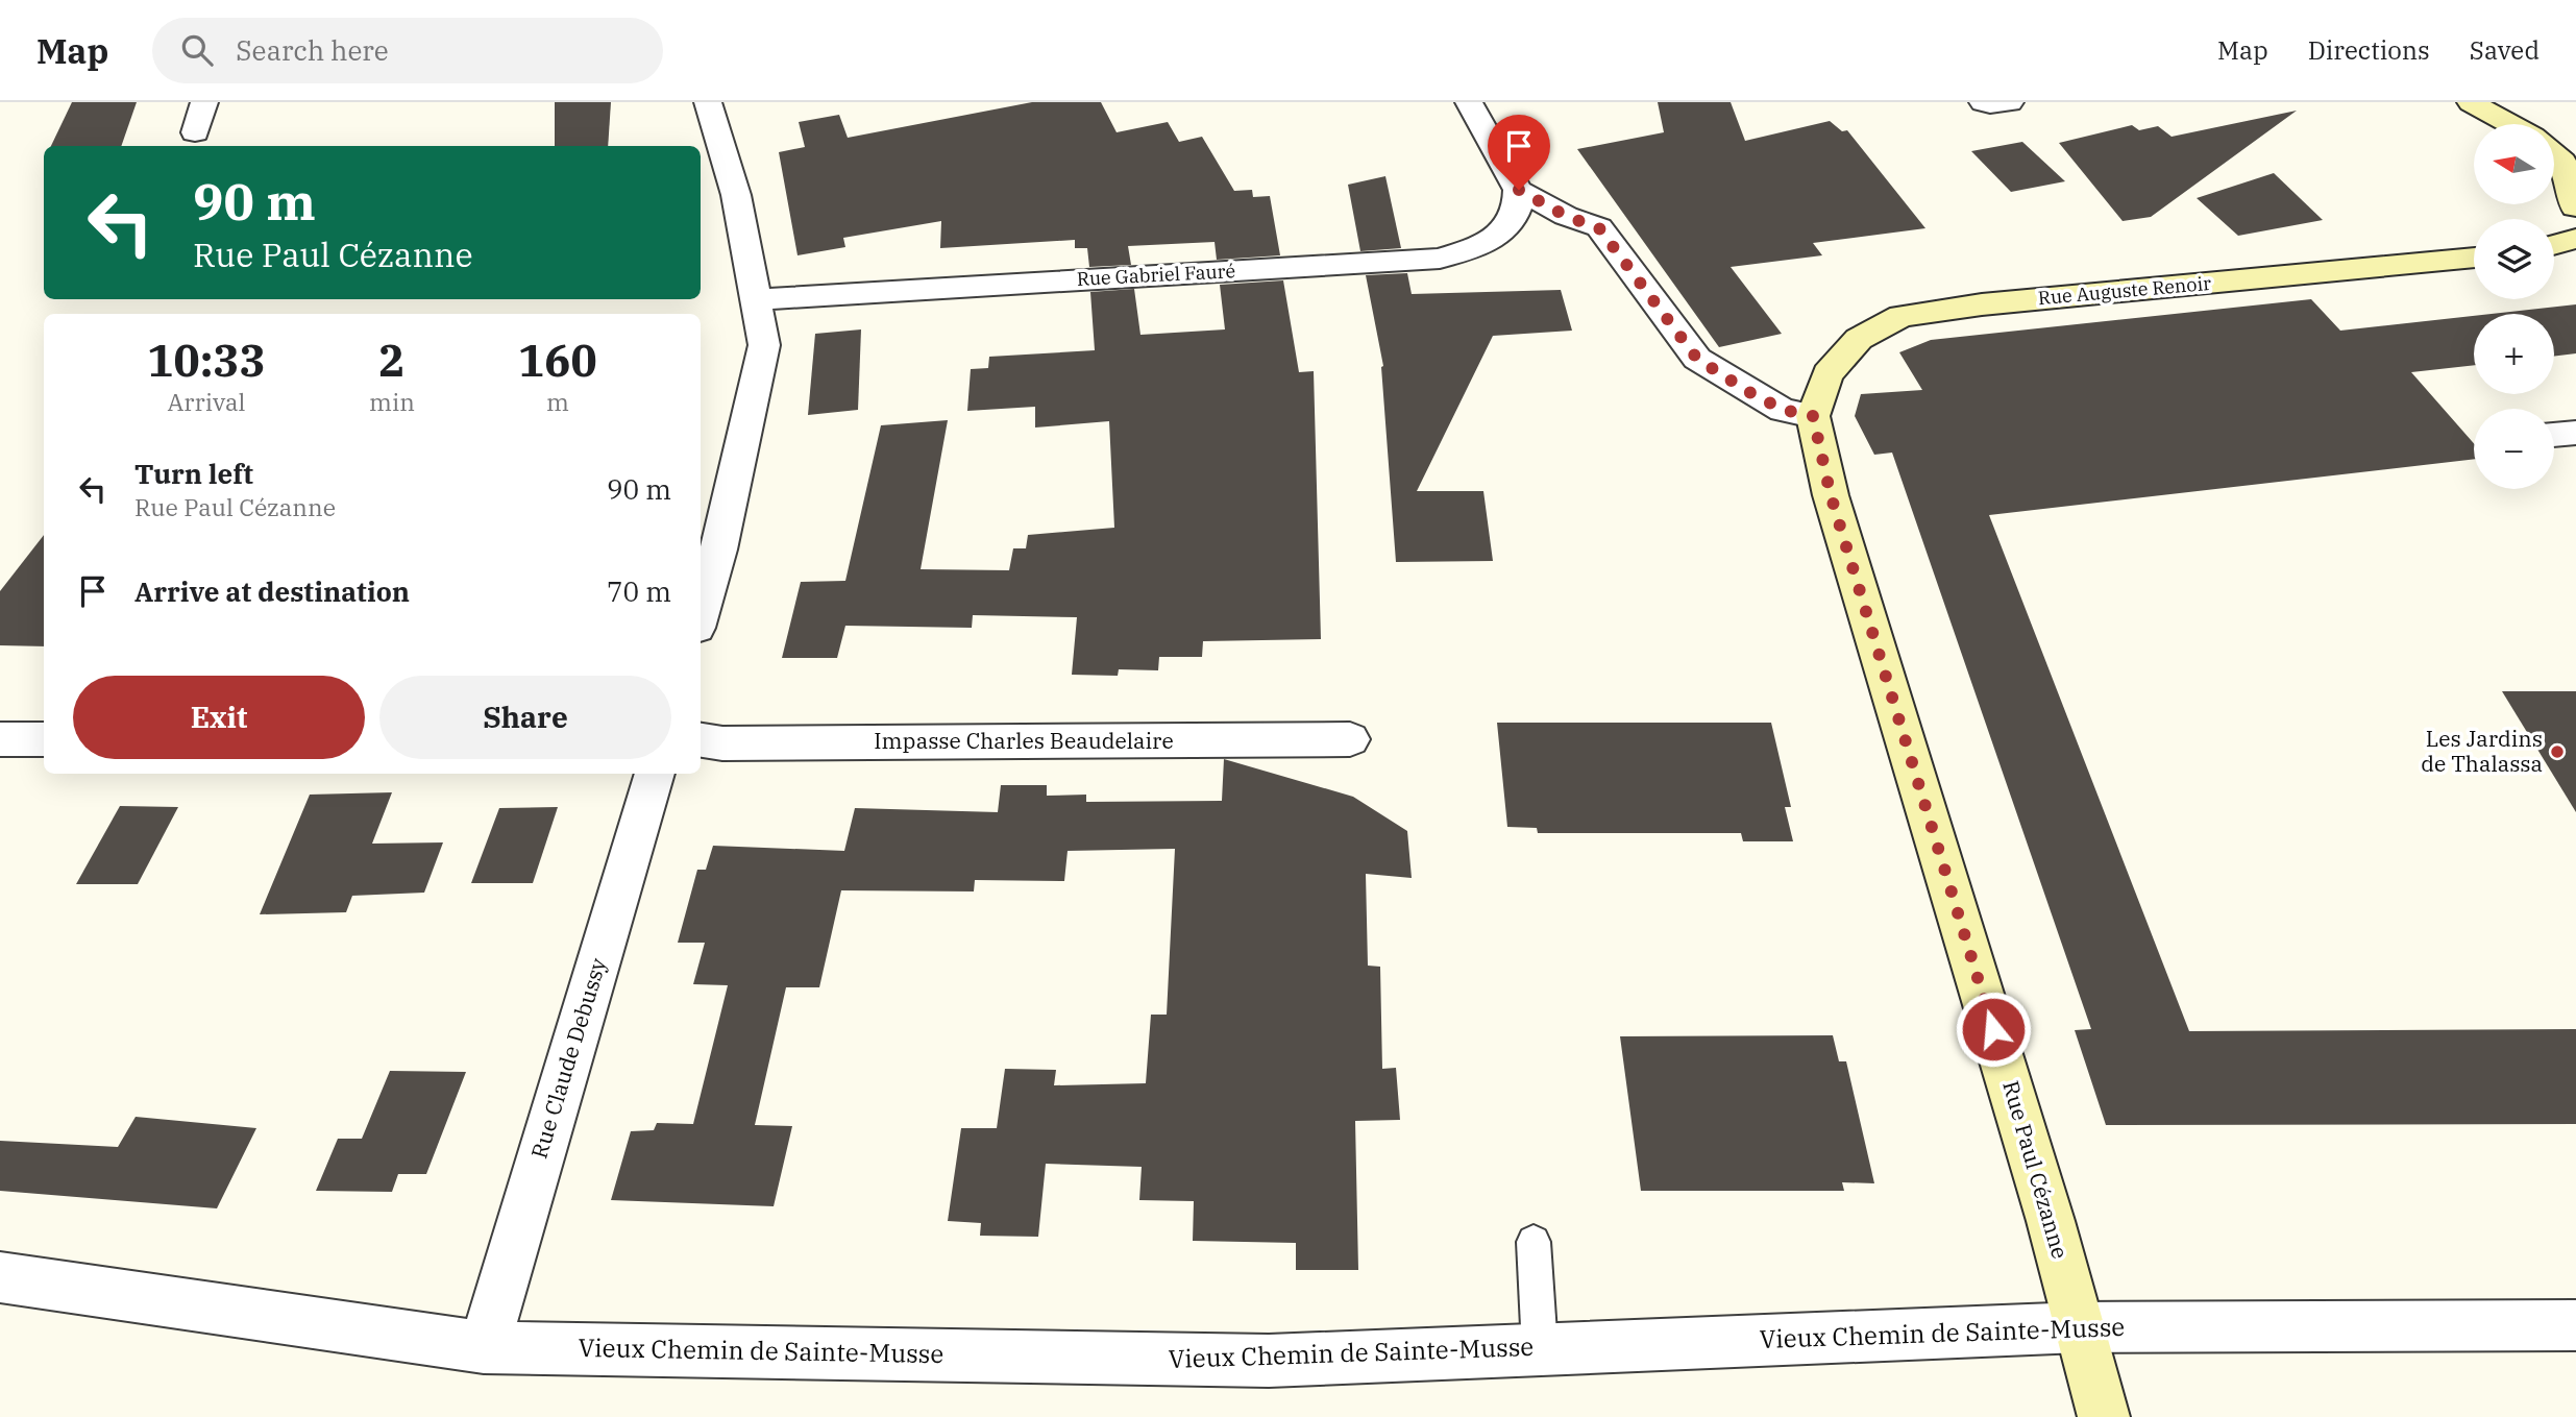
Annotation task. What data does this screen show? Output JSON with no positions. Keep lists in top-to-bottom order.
{
  "streets": {
    "main road": ["Rue Auguste Renoir", "Rue Paul Cézanne"],
    "street": [
      "Rue Gabriel Fauré",
      "Impasse Charles Beaudelaire",
      "Rue Claude Debussy",
      "Vieux Chemin de Sainte-Musse"
    ]
  },
  "crossings": [
    ["Rue Auguste Renoir", "Rue Paul Cézanne"],
    ["Rue Claude Debussy", "Vieux Chemin de Sainte-Musse"],
    ["Rue Paul Cézanne", "Vieux Chemin de Sainte-Musse"]
  ],
  "places": ["Les Jardins de Thalassa"],
  "north": "left",
  "page": {
    "header": "Map",
    "search": "Search here",
    "nav": ["Map", "Directions", "Saved"],
    "map_buttons": ["+", "−"],
    "turn": ["90 m", "Rue Paul Cézanne"],
    "eta": [
      "10:33",
      "Arrival",
      "2",
      "min",
      "160",
      "m"
    ],
    "list": [
      {
        "name": "Turn left",
        "note": "Rue Paul Cézanne",
        "value": "90 m"
      },
      {
        "name": "Arrive at destination",
        "value": "70 m"
      }
    ],
    "buttons": ["Exit", "Share"]
  }
}
